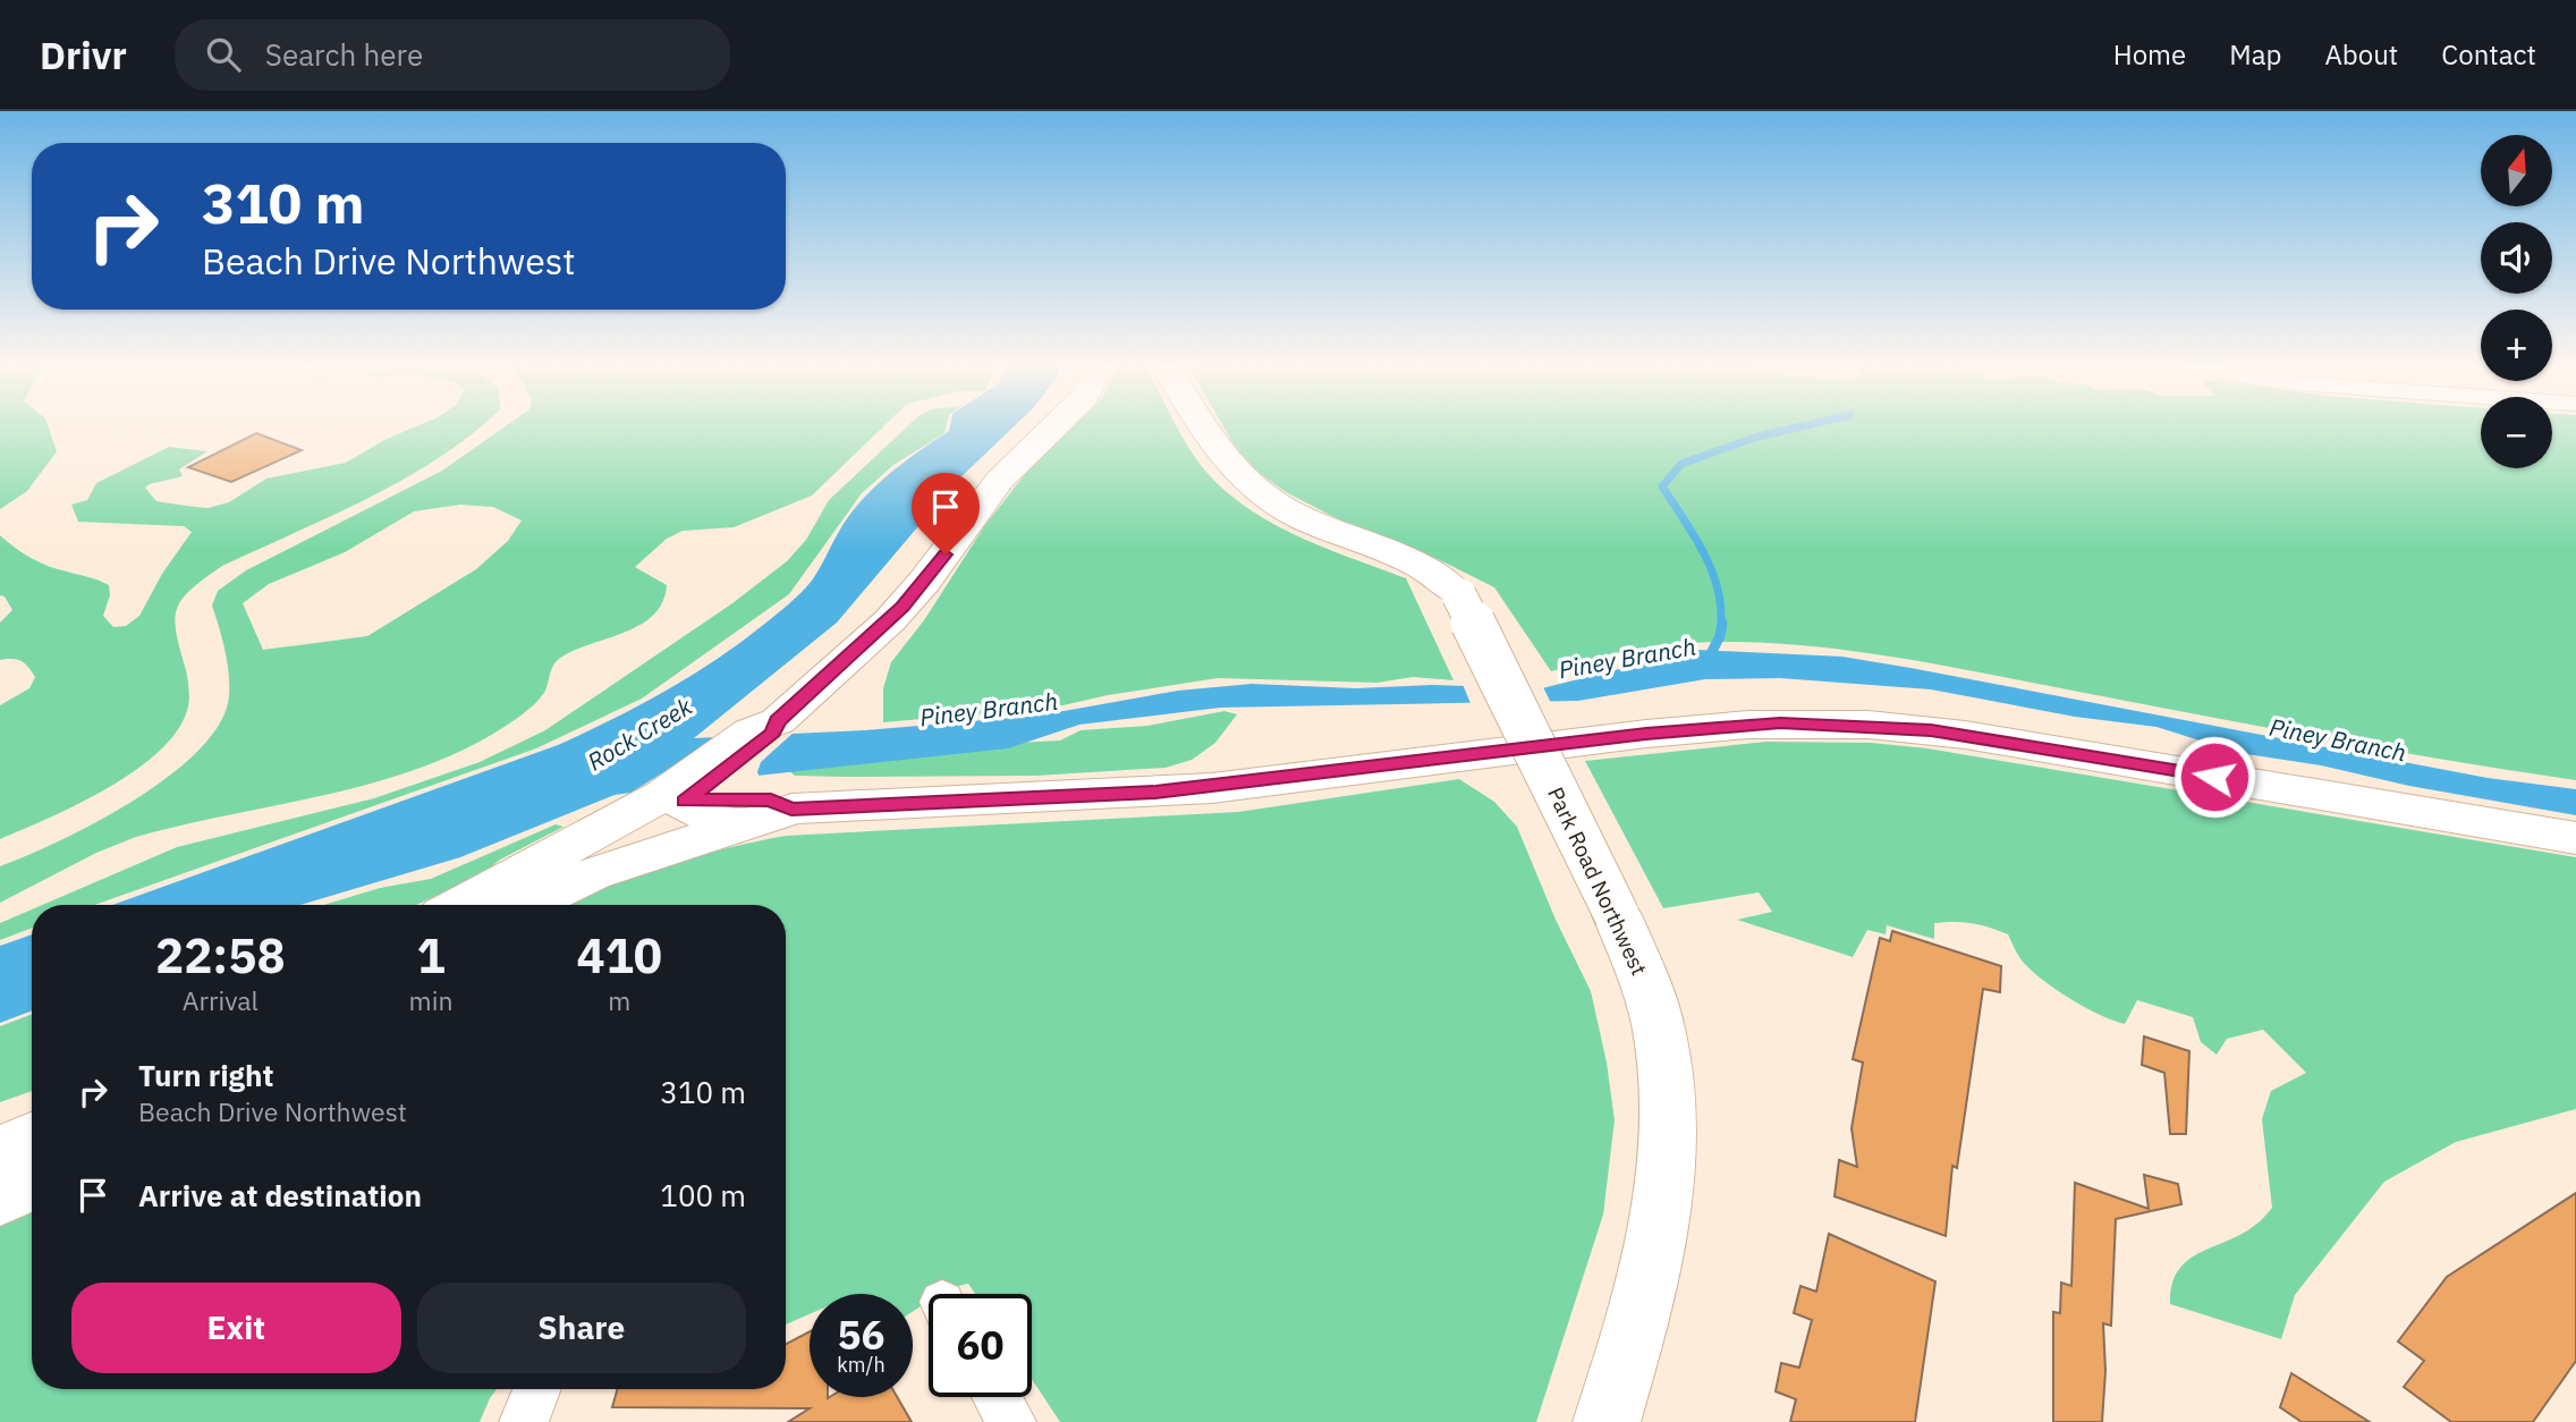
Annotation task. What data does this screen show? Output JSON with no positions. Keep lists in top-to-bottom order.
{
  "streets": {
    "main road": ["Park Road Northwest"]
  },
  "water": ["Piney Branch", "Rock Creek"],
  "north": "top",
  "page": {
    "header": "Drivr",
    "search": "Search here",
    "nav": [
      "Home",
      "Map",
      "About",
      "Contact"
    ],
    "map_buttons": ["+", "−"],
    "turn": ["310 m", "Beach Drive Northwest"],
    "eta": [
      "22:58",
      "Arrival",
      "1",
      "min",
      "410",
      "m"
    ],
    "list": [
      {
        "name": "Turn right",
        "note": "Beach Drive Northwest",
        "value": "310 m"
      },
      {
        "name": "Arrive at destination",
        "value": "100 m"
      }
    ],
    "buttons": ["Exit", "Share"],
    "speed": "56 km/h",
    "limit": "60"
  }
}
